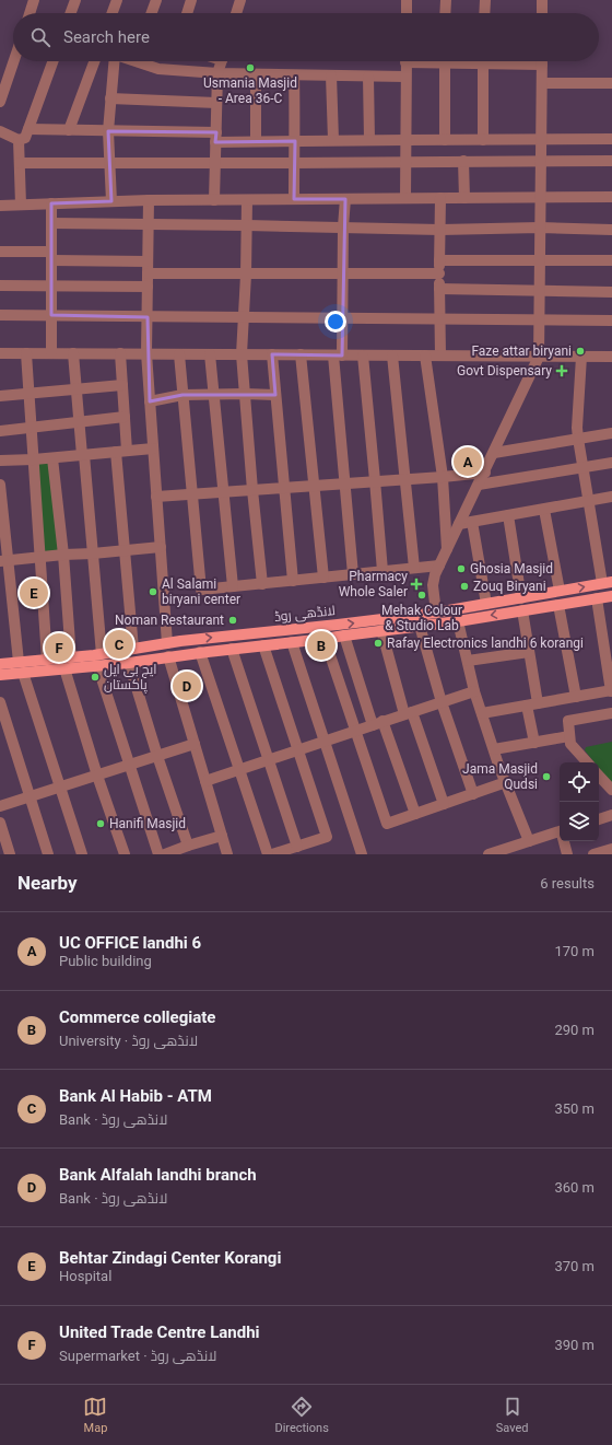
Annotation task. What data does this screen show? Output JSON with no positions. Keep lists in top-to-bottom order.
{
  "streets": {
    "main road": ["لانڈھی روڈ"]
  },
  "places": {
    "other": [
      "Usmania Masjid - Area 36-C",
      "Faze attar biryani",
      "Ghosia Masjid",
      "Zouq Biryani",
      "Al Salami biryani center",
      "Mehak Colour & Studio Lab",
      "Noman Restaurant",
      "Rafay Electronics landhi 6 korangi",
      "ایچ بی ایل پاکستان",
      "Jama Masjid Qudsi",
      "Hanifi Masjid"
    ],
    "health": ["Govt Dispensary", "Pharmacy Whole Saler"]
  },
  "page": {
    "search": "Search here",
    "pins": [
      "A",
      "E",
      "C",
      "B",
      "F",
      "D"
    ],
    "heading": ["Nearby", "6 results"],
    "list": [
      {
        "mark": "A",
        "name": "UC OFFICE landhi 6",
        "note": "Public building",
        "value": "170 m"
      },
      {
        "mark": "B",
        "name": "Commerce collegiate",
        "note": "University · لانڈھی روڈ",
        "value": "290 m"
      },
      {
        "mark": "C",
        "name": "Bank Al Habib - ATM",
        "note": "Bank · لانڈھی روڈ",
        "value": "350 m"
      },
      {
        "mark": "D",
        "name": "Bank Alfalah landhi branch",
        "note": "Bank · لانڈھی روڈ",
        "value": "360 m"
      },
      {
        "mark": "E",
        "name": "Behtar Zindagi Center Korangi",
        "note": "Hospital",
        "value": "370 m"
      },
      {
        "mark": "F",
        "name": "United Trade Centre Landhi",
        "note": "Supermarket · لانڈھی روڈ",
        "value": "390 m"
      }
    ],
    "nav": ["Map", "Directions", "Saved"]
  }
}
